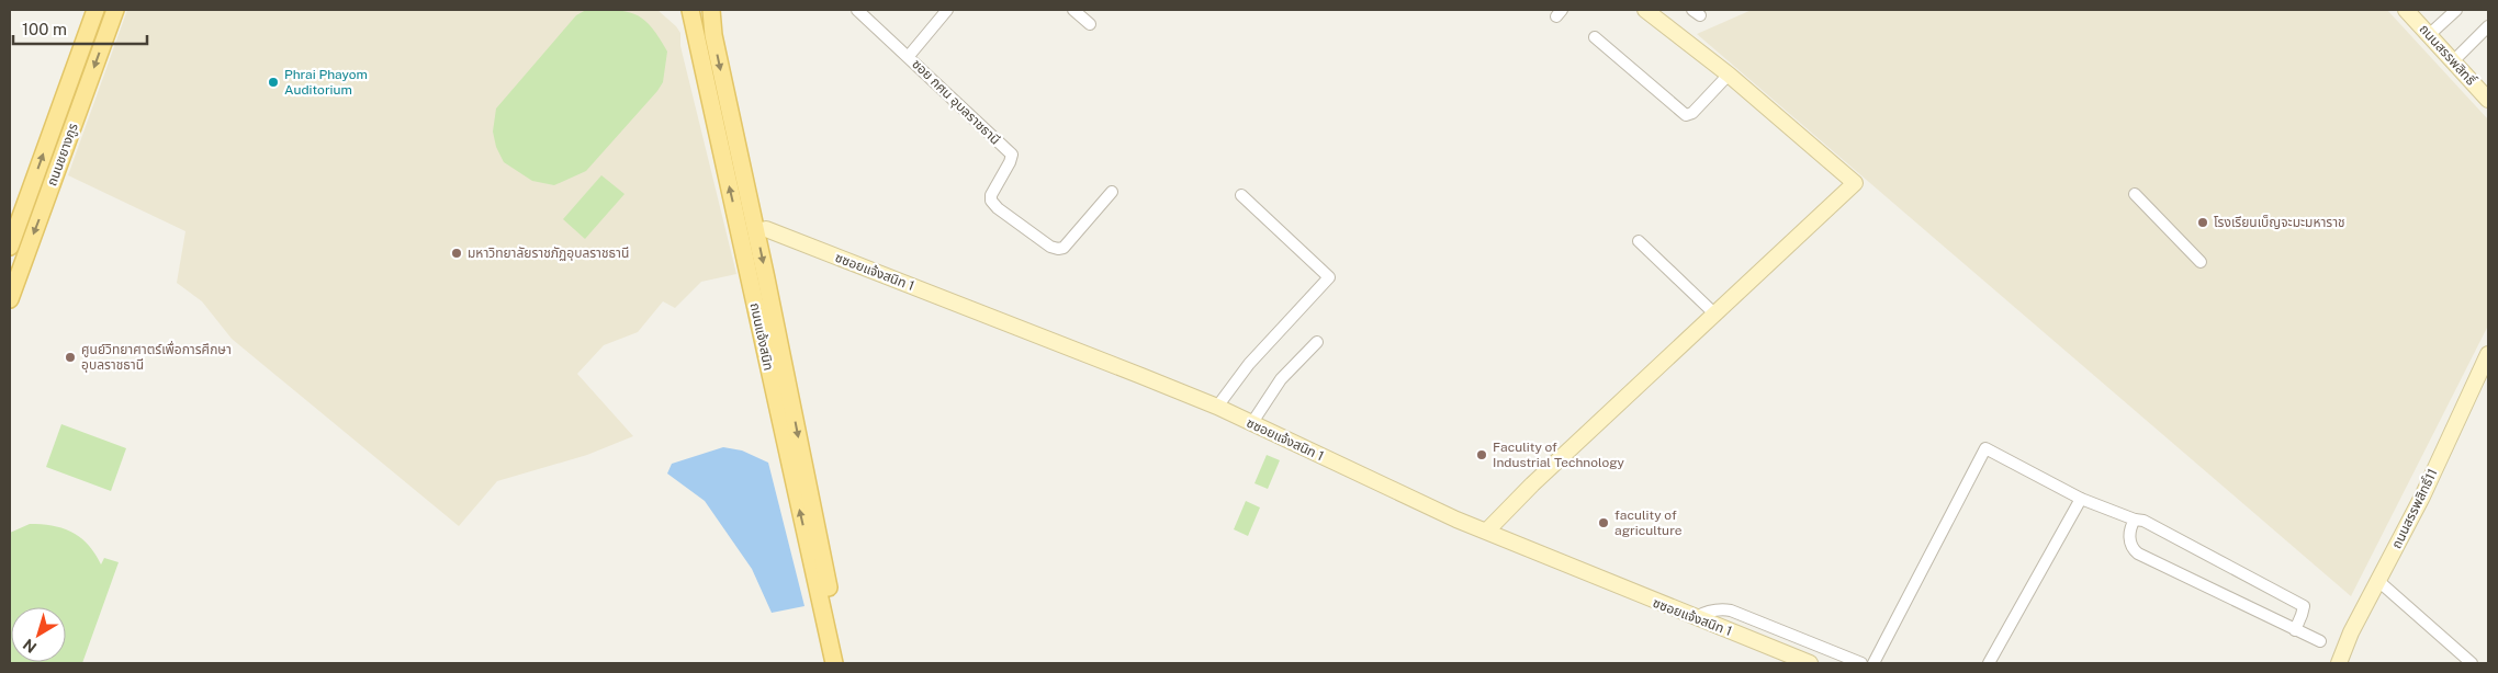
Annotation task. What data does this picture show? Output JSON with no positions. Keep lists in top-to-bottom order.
{
  "streets": {
    "main road": ["ถนนชยางกูร", "ถนนแจ้งสนิท"],
    "street": [
      "ถนนสรรพสิทธิ์",
      "ซอย กศน อุบลราชธานี",
      "ซซอยแจ้งสนิท 1",
      "ถนนสรรพสิทธิ์11"
    ]
  },
  "crossings": [
    ["ซซอยแจ้งสนิท 1", "ถนนแจ้งสนิท"]
  ],
  "places": [
    "Phrai Phayom Auditorium",
    "โรงเรียนเบ็ญจะมะมหาราช",
    "มหาวิทยาลัยราชภัฏอุบลราชธานี",
    "ศูนย์วิทยาศาตร์เพื่อการศึกษา อุบลราชธานี",
    "Faculity of Industrial Technology",
    "faculity of agriculture"
  ],
  "scale_bar": "100 m",
  "north": "bottom left"
}
